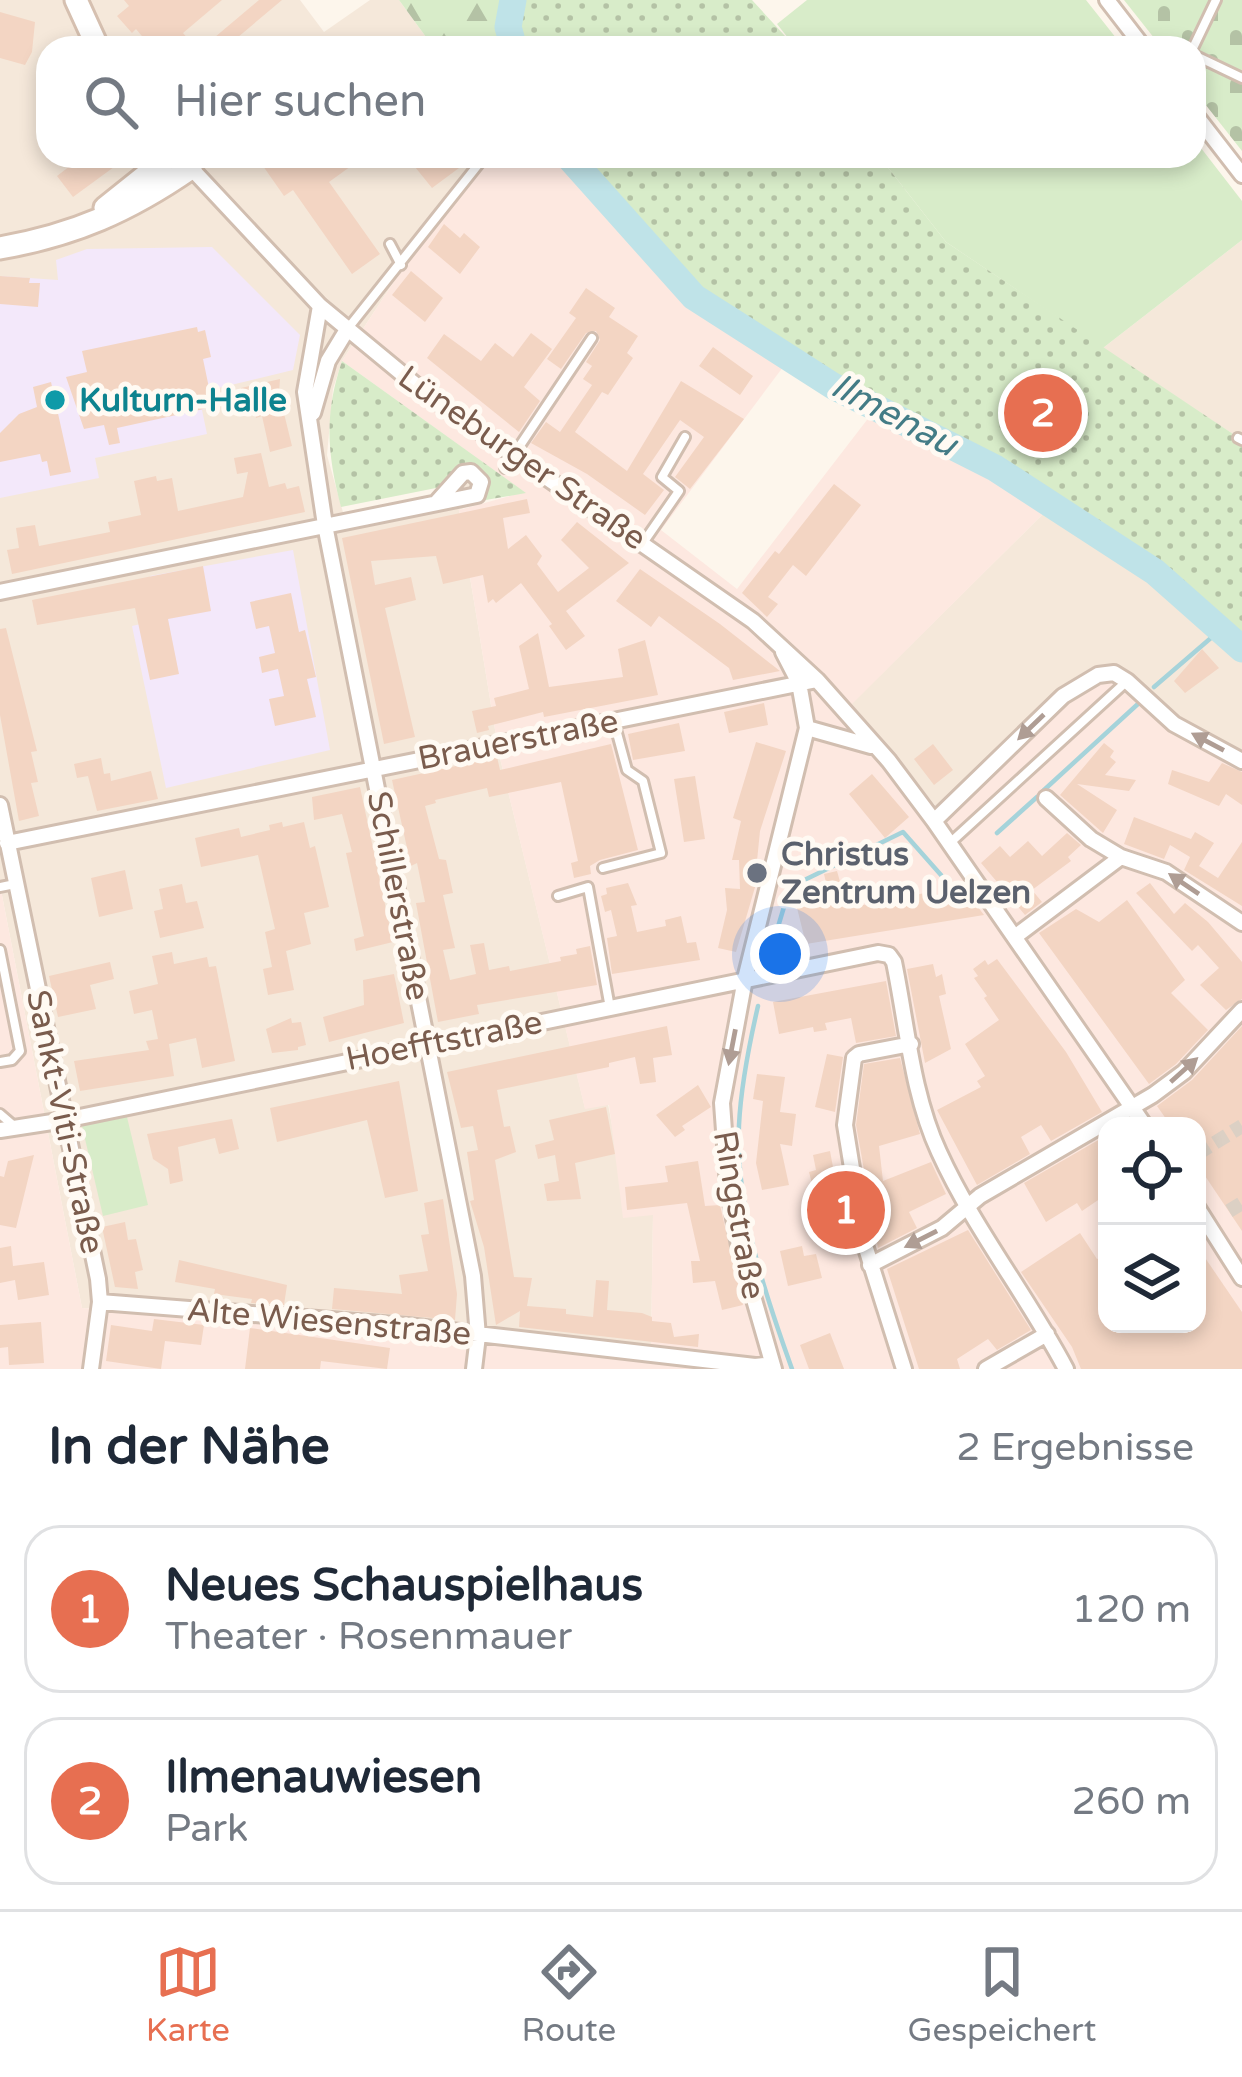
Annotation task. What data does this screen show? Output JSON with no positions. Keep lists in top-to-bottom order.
{
  "streets": {
    "street": [
      "Lüneburger Straße",
      "Brauerstraße",
      "Schillerstraße",
      "Hoefftstraße",
      "Sankt-Viti-Straße",
      "Ringstraße",
      "Alte Wiesenstraße"
    ]
  },
  "crossings": [
    ["Lüneburger Straße", "Brauerstraße"],
    ["Lüneburger Straße", "Schillerstraße"],
    ["Lüneburger Straße", "Ringstraße"],
    ["Brauerstraße", "Schillerstraße"],
    ["Brauerstraße", "Sankt-Viti-Straße"],
    ["Brauerstraße", "Ringstraße"],
    ["Schillerstraße", "Hoefftstraße"],
    ["Schillerstraße", "Alte Wiesenstraße"],
    ["Hoefftstraße", "Sankt-Viti-Straße"],
    ["Hoefftstraße", "Ringstraße"],
    ["Sankt-Viti-Straße", "Alte Wiesenstraße"],
    ["Ringstraße", "Alte Wiesenstraße"]
  ],
  "one_way": ["Ringstraße"],
  "water": ["Ilmenau"],
  "places": ["Kulturn-Halle", "Christus Zentrum Uelzen"],
  "page": {
    "search": "Hier suchen",
    "pins": ["2", "1"],
    "heading": ["In der Nähe", "2 Ergebnisse"],
    "list": [
      {
        "mark": "1",
        "name": "Neues Schauspielhaus",
        "note": "Theater · Rosenmauer",
        "value": "120 m"
      },
      {
        "mark": "2",
        "name": "Ilmenauwiesen",
        "note": "Park",
        "value": "260 m"
      }
    ],
    "nav": ["Karte", "Route", "Gespeichert"]
  }
}
